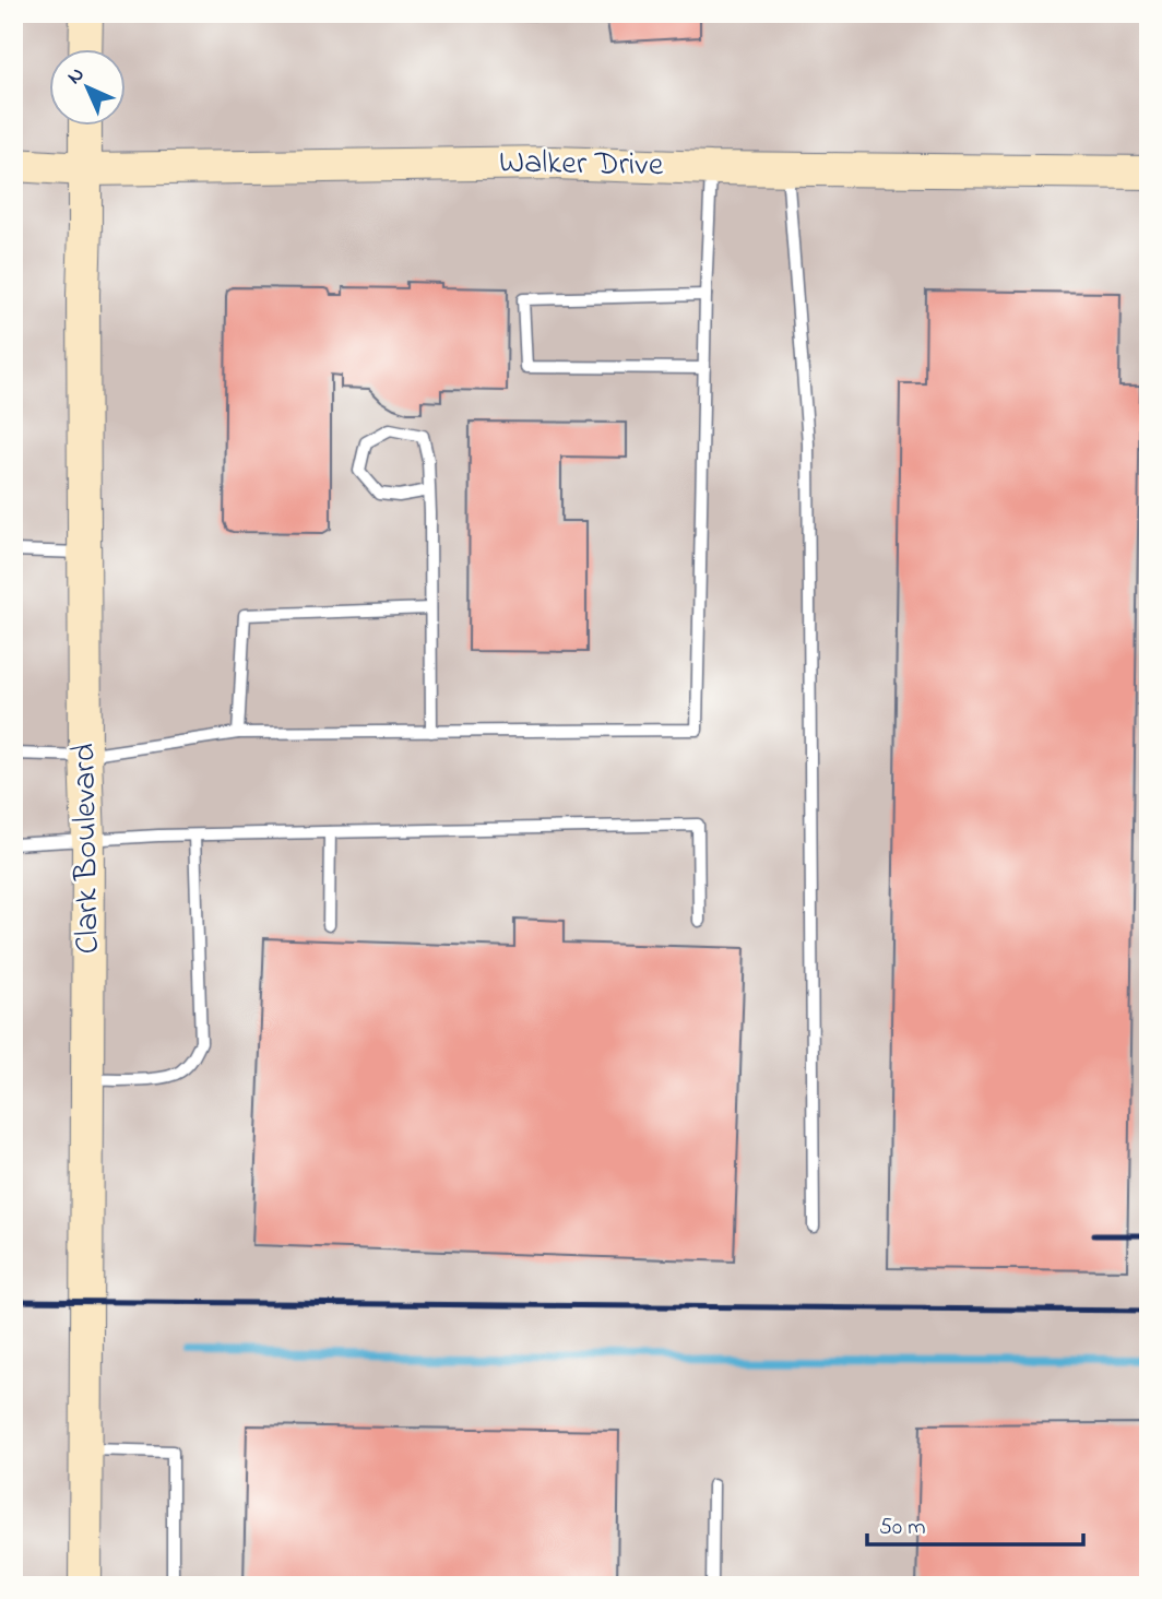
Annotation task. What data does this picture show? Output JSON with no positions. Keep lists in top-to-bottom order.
{
  "streets": {
    "street": ["Walker Drive", "Clark Boulevard"]
  },
  "crossings": [
    ["Walker Drive", "Clark Boulevard"]
  ],
  "scale_bar": "50 m",
  "north": "top left"
}
